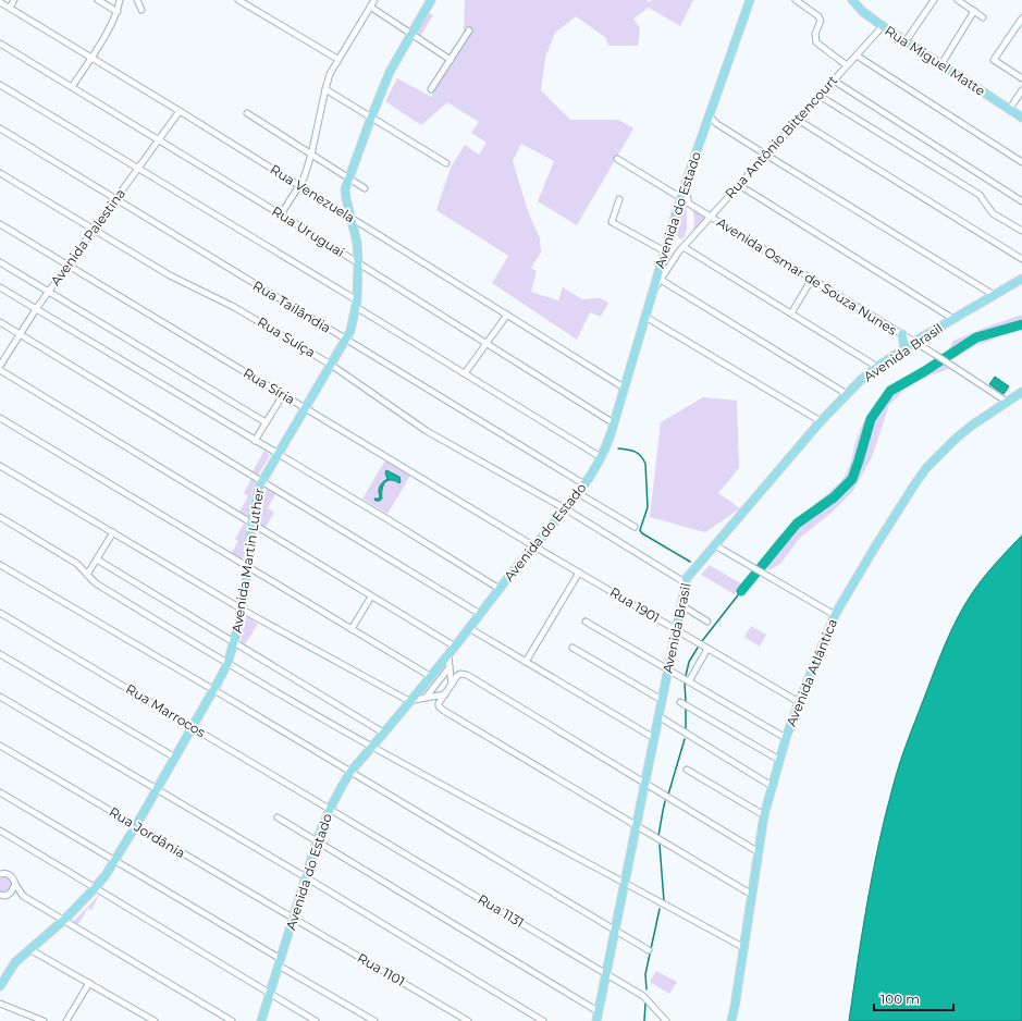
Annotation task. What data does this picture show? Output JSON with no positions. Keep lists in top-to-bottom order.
{
  "streets": {
    "main road": [
      "Rua Miguel Matte",
      "Avenida do Estado",
      "Avenida Brasil",
      "Avenida Martin Luther",
      "Avenida Atlântica"
    ],
    "street": [
      "Rua Antônio Bittencourt",
      "Rua Venezuela",
      "Rua Uruguai",
      "Avenida Palestina",
      "Avenida Osmar de Souza Nunes",
      "Rua Tailândia",
      "Rua Suíça",
      "Rua Síria",
      "Rua 1901",
      "Rua Marrocos",
      "Rua Jordânia",
      "Rua 1131",
      "Rua 1101"
    ]
  },
  "crossings": [
    ["Rua Miguel Matte", "Rua Antônio Bittencourt"],
    ["Rua Antônio Bittencourt", "Avenida do Estado"],
    ["Rua Antônio Bittencourt", "Avenida Osmar de Souza Nunes"],
    ["Rua Venezuela", "Avenida do Estado"],
    ["Rua Venezuela", "Avenida Palestina"],
    ["Rua Venezuela", "Avenida Martin Luther"],
    ["Avenida do Estado", "Rua Uruguai"],
    ["Avenida do Estado", "Avenida Osmar de Souza Nunes"],
    ["Avenida do Estado", "Rua Tailândia"],
    ["Avenida do Estado", "Rua Suíça"],
    ["Avenida do Estado", "Rua Síria"],
    ["Avenida do Estado", "Rua 1901"],
    ["Avenida do Estado", "Rua Marrocos"],
    ["Avenida do Estado", "Rua Jordânia"],
    ["Avenida do Estado", "Rua 1131"],
    ["Avenida do Estado", "Rua 1101"],
    ["Rua Uruguai", "Avenida Palestina"],
    ["Rua Uruguai", "Avenida Martin Luther"],
    ["Avenida Palestina", "Rua Tailândia"],
    ["Avenida Palestina", "Rua Suíça"],
    ["Avenida Palestina", "Rua Síria"],
    ["Avenida Osmar de Souza Nunes", "Avenida Brasil"],
    ["Avenida Osmar de Souza Nunes", "Avenida Atlântica"],
    ["Rua Tailândia", "Avenida Martin Luther"],
    ["Rua Suíça", "Avenida Brasil"],
    ["Rua Suíça", "Avenida Martin Luther"],
    ["Avenida Brasil", "Rua 1901"],
    ["Avenida Brasil", "Rua 1131"],
    ["Rua Síria", "Avenida Martin Luther"],
    ["Rua Síria", "Rua 1901"],
    ["Avenida Martin Luther", "Rua Marrocos"],
    ["Avenida Martin Luther", "Rua Jordânia"],
    ["Rua 1901", "Avenida Atlântica"],
    ["Rua Marrocos", "Rua 1131"],
    ["Rua Jordânia", "Rua 1101"]
  ],
  "scale_bar": "100 m"
}
